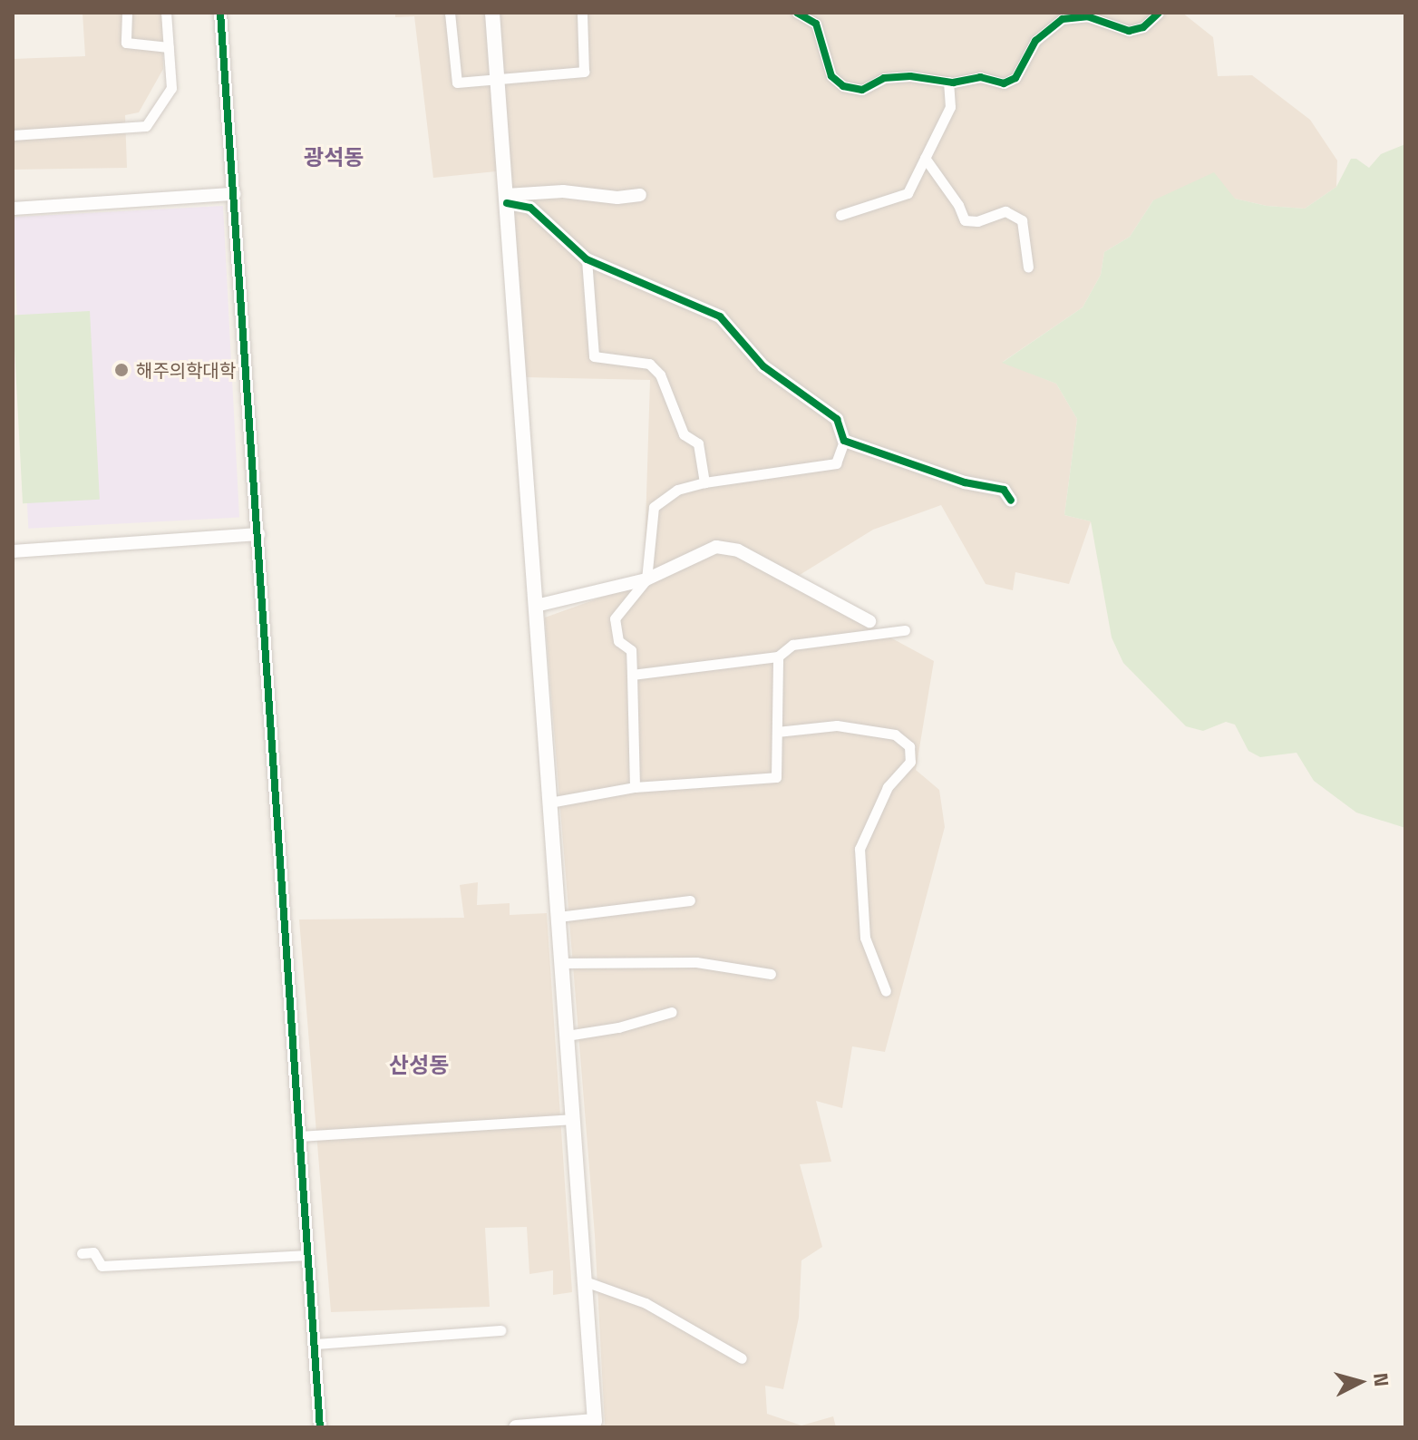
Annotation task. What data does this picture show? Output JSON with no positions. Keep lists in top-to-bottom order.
{
  "districts": ["광석동", "산성동"],
  "places": ["해주의학대학"],
  "north": "right"
}
